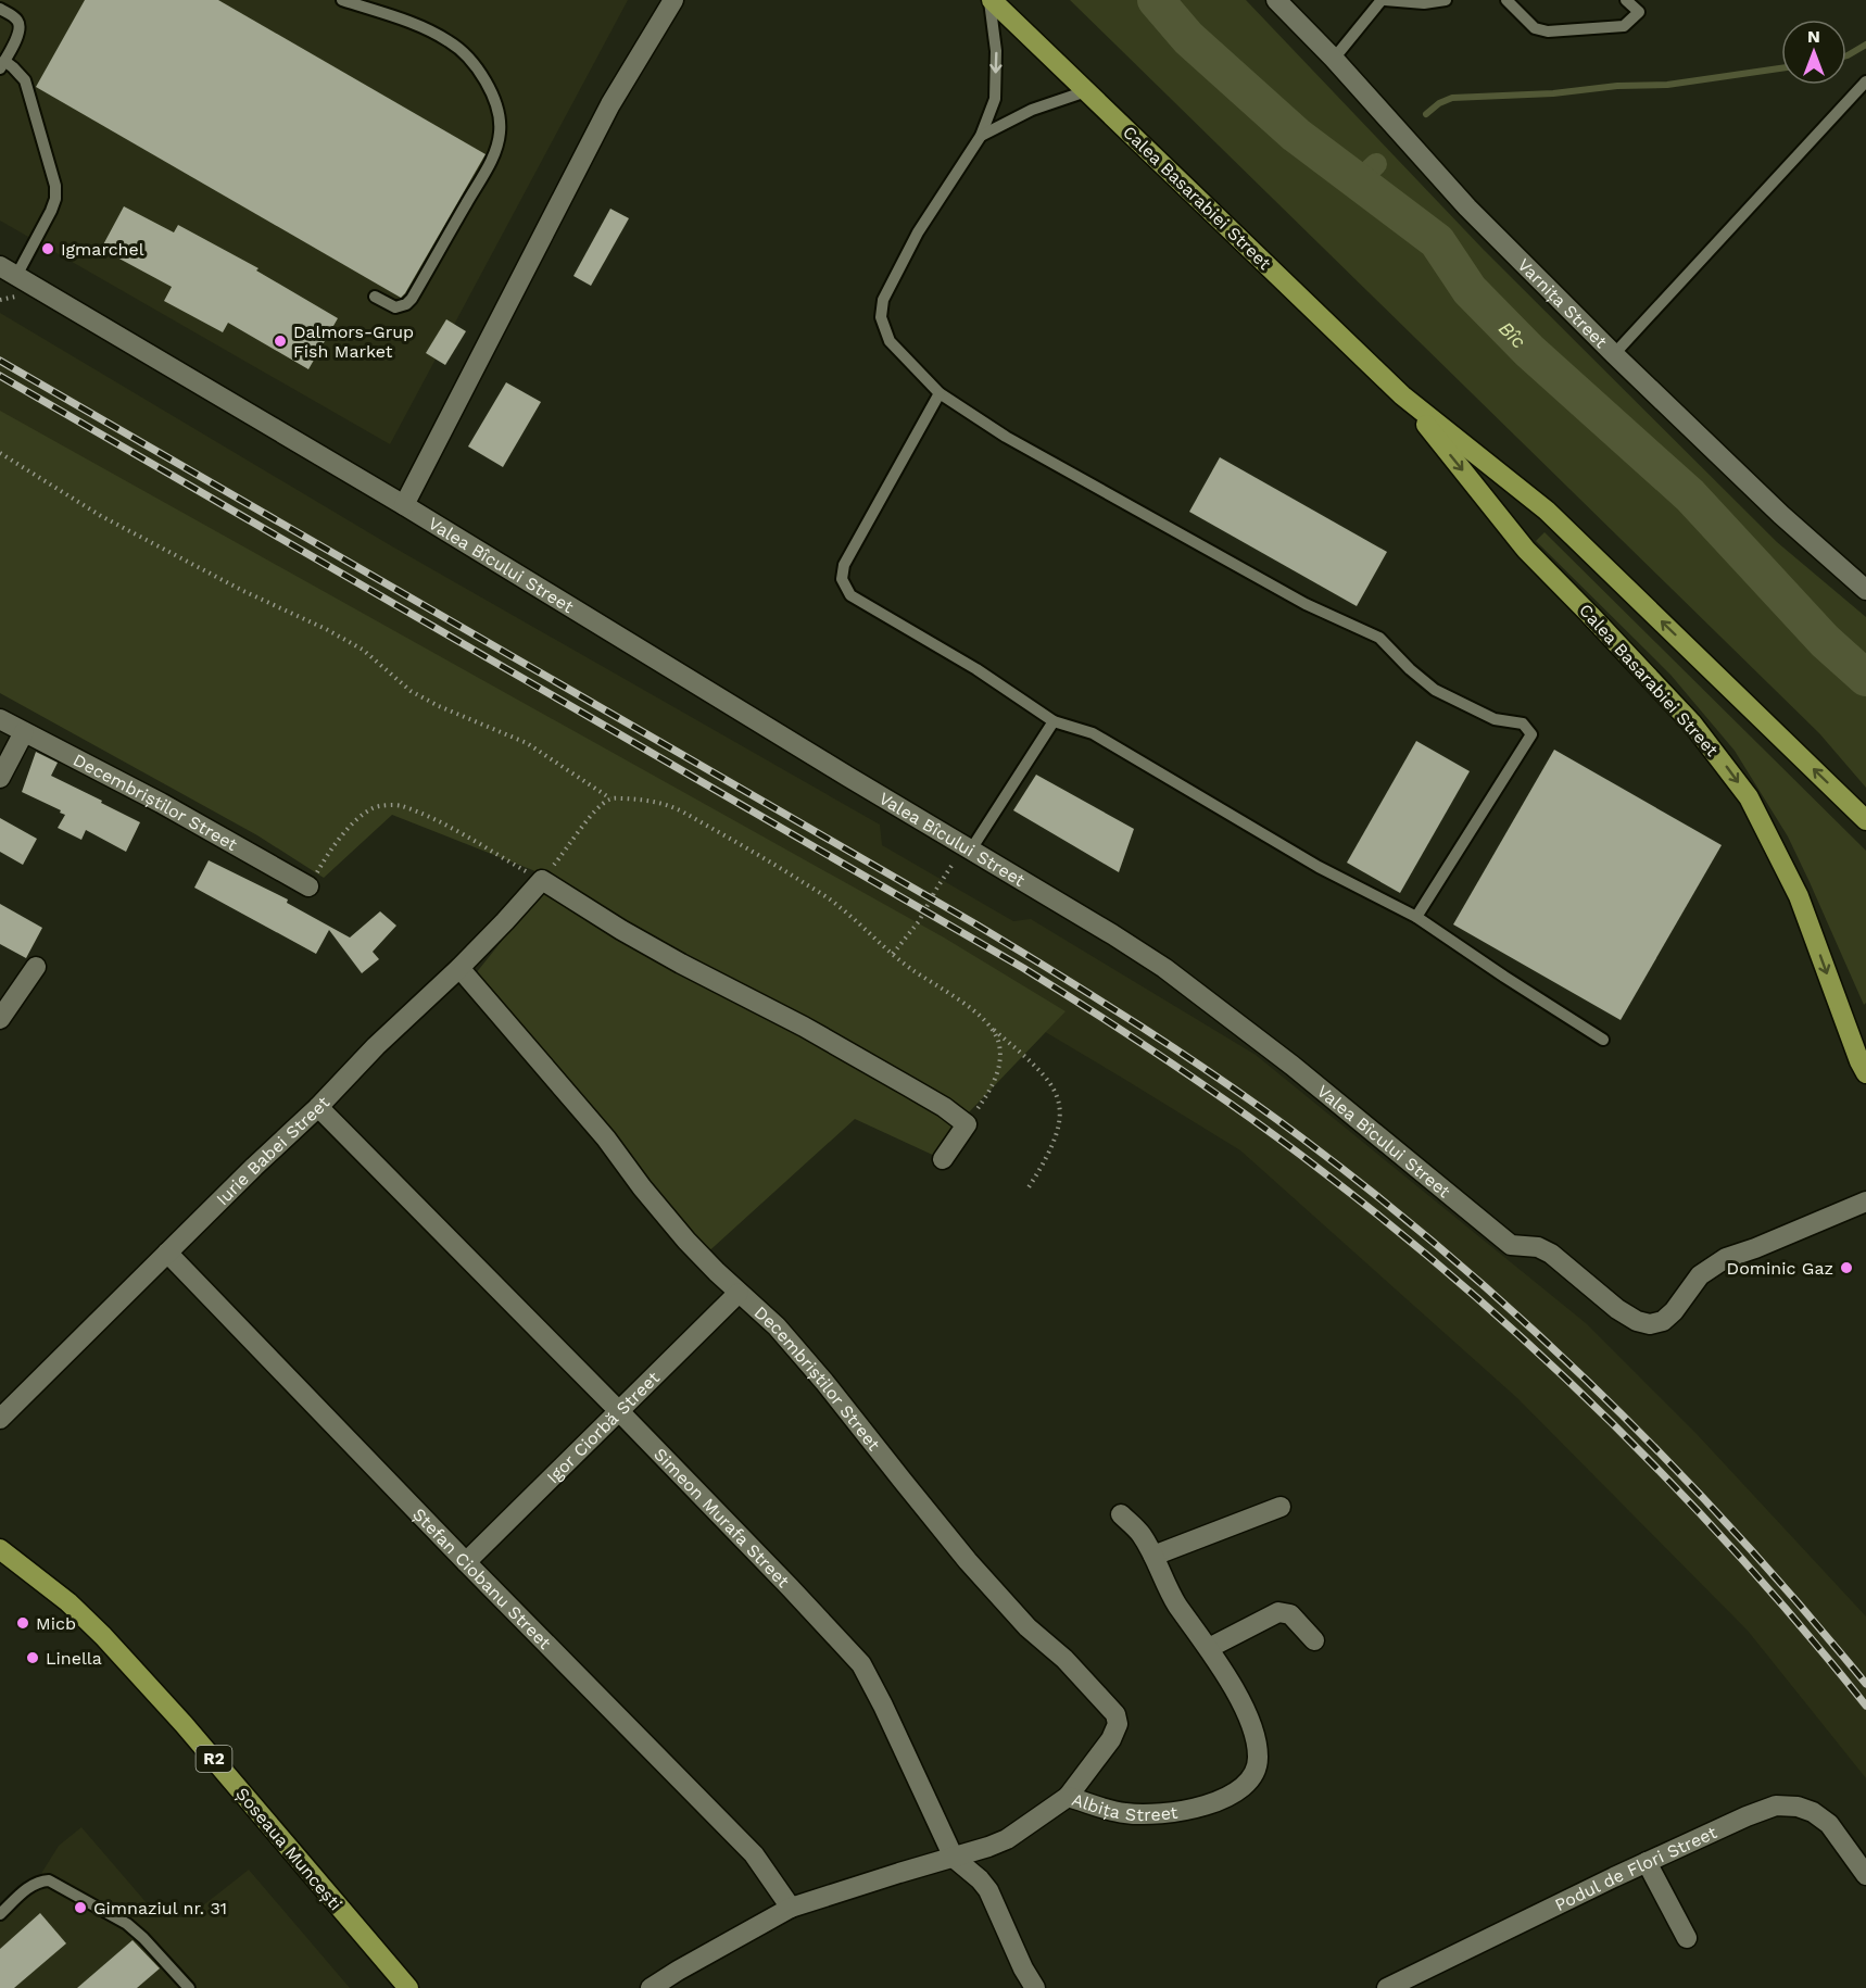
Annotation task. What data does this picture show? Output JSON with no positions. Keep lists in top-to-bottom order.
{
  "streets": {
    "main road": ["Calea Basarabiei Street", "R2", "Șoseaua Muncești"],
    "street": [
      "Varnița Street",
      "Valea Bîcului Street",
      "Decembriștilor Street",
      "Iurie Babei Street",
      "Igor Ciorbă Street",
      "Simeon Murafa Street",
      "Ștefan Ciobanu Street",
      "Albița Street",
      "Podul de Flori Street"
    ]
  },
  "crossings": [
    ["Decembriștilor Street", "Iurie Babei Street"],
    ["Decembriștilor Street", "Igor Ciorbă Street"],
    ["Decembriștilor Street", "Albița Street"],
    ["Iurie Babei Street", "Simeon Murafa Street"],
    ["Iurie Babei Street", "Ștefan Ciobanu Street"],
    ["Igor Ciorbă Street", "Simeon Murafa Street"],
    ["Igor Ciorbă Street", "Ștefan Ciobanu Street"],
    ["Simeon Murafa Street", "Albița Street"],
    ["Ștefan Ciobanu Street", "Albița Street"]
  ],
  "water": ["Bîc"],
  "places": [
    "Igmarchel",
    "Dalmors-Grup Fish Market",
    "Dominic Gaz",
    "Micb",
    "Linella",
    "Gimnaziul nr. 31"
  ],
  "north": "top"
}
